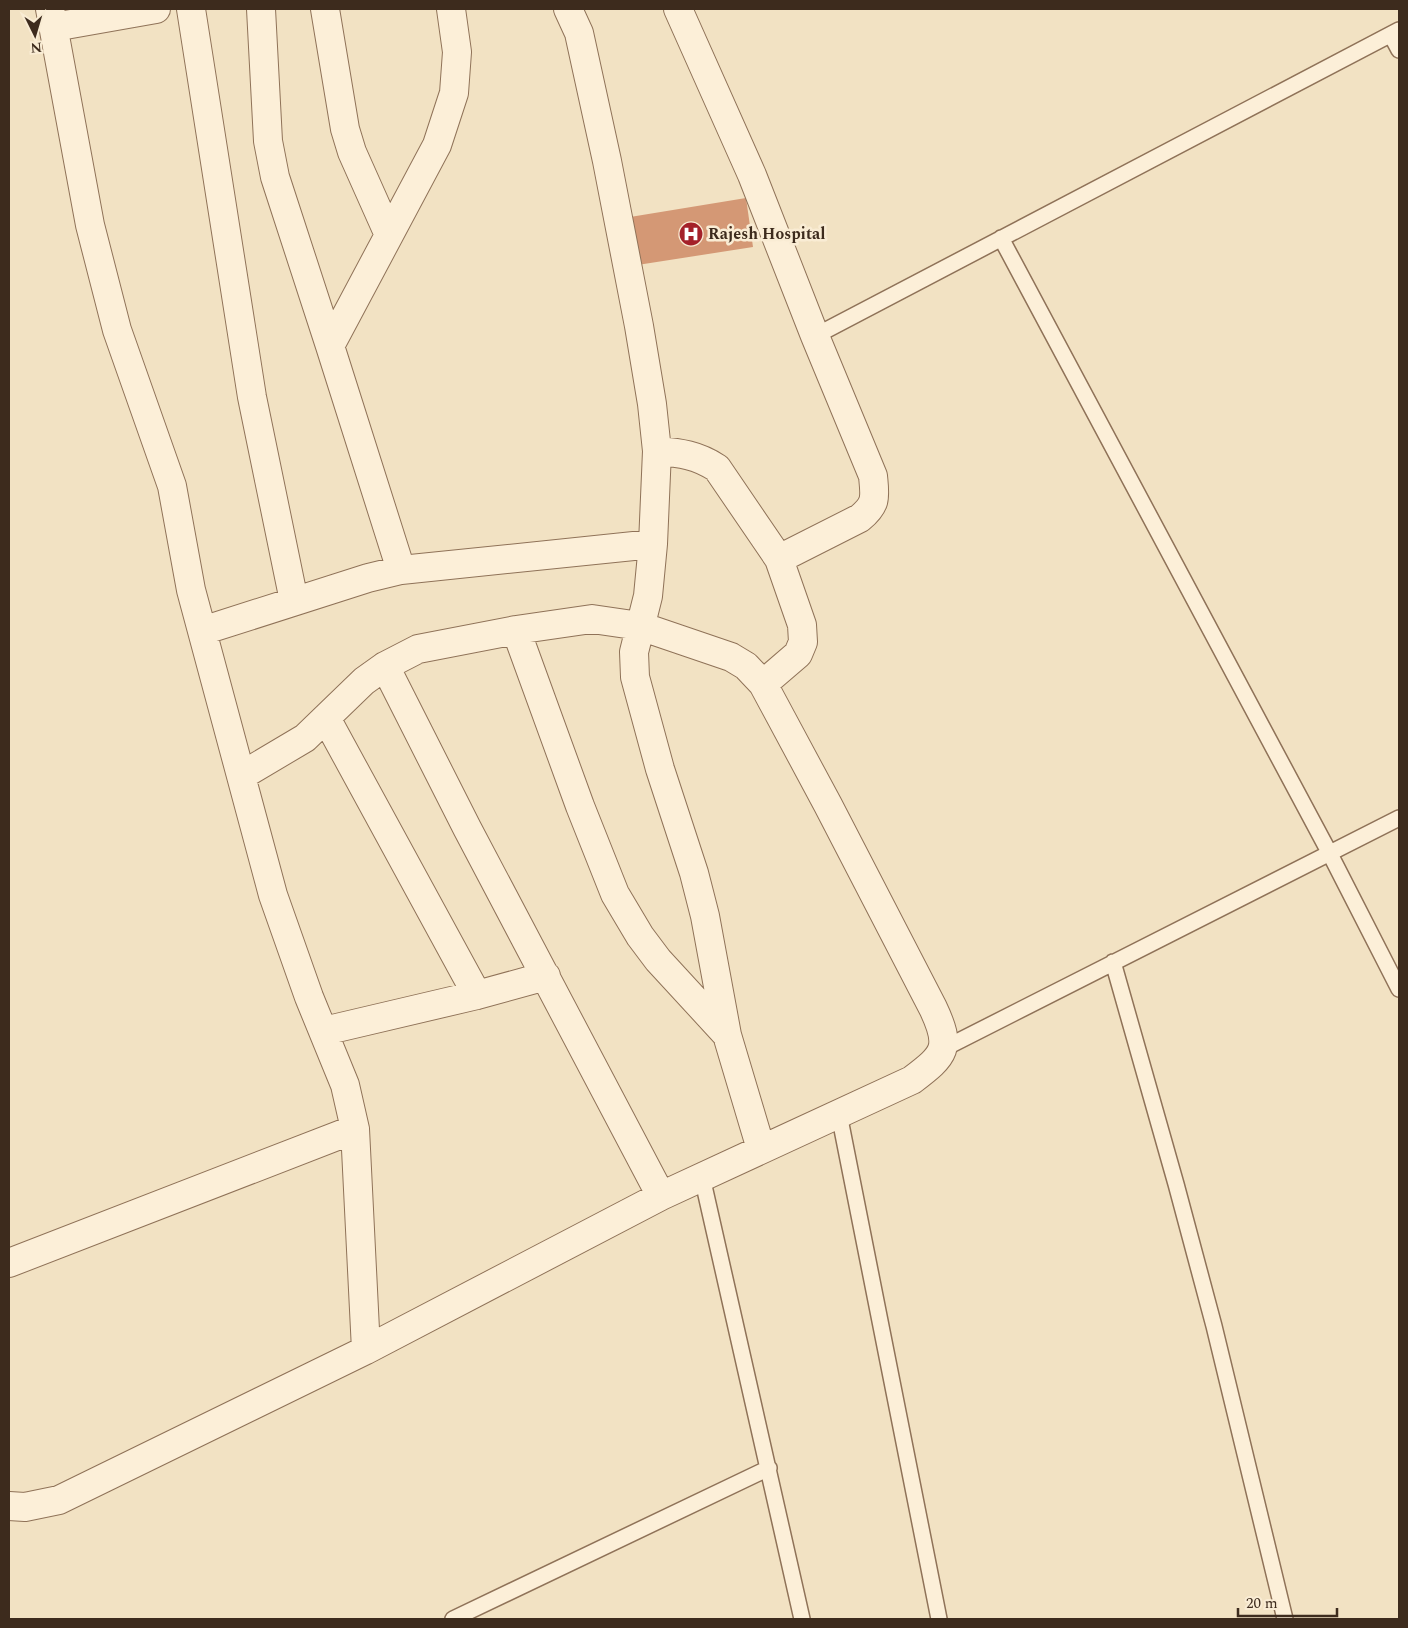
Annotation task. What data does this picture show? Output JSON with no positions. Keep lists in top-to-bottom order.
{
  "places": {
    "hospital": ["Rajesh Hospital"]
  },
  "scale_bar": "20 m",
  "north": "bottom"
}
